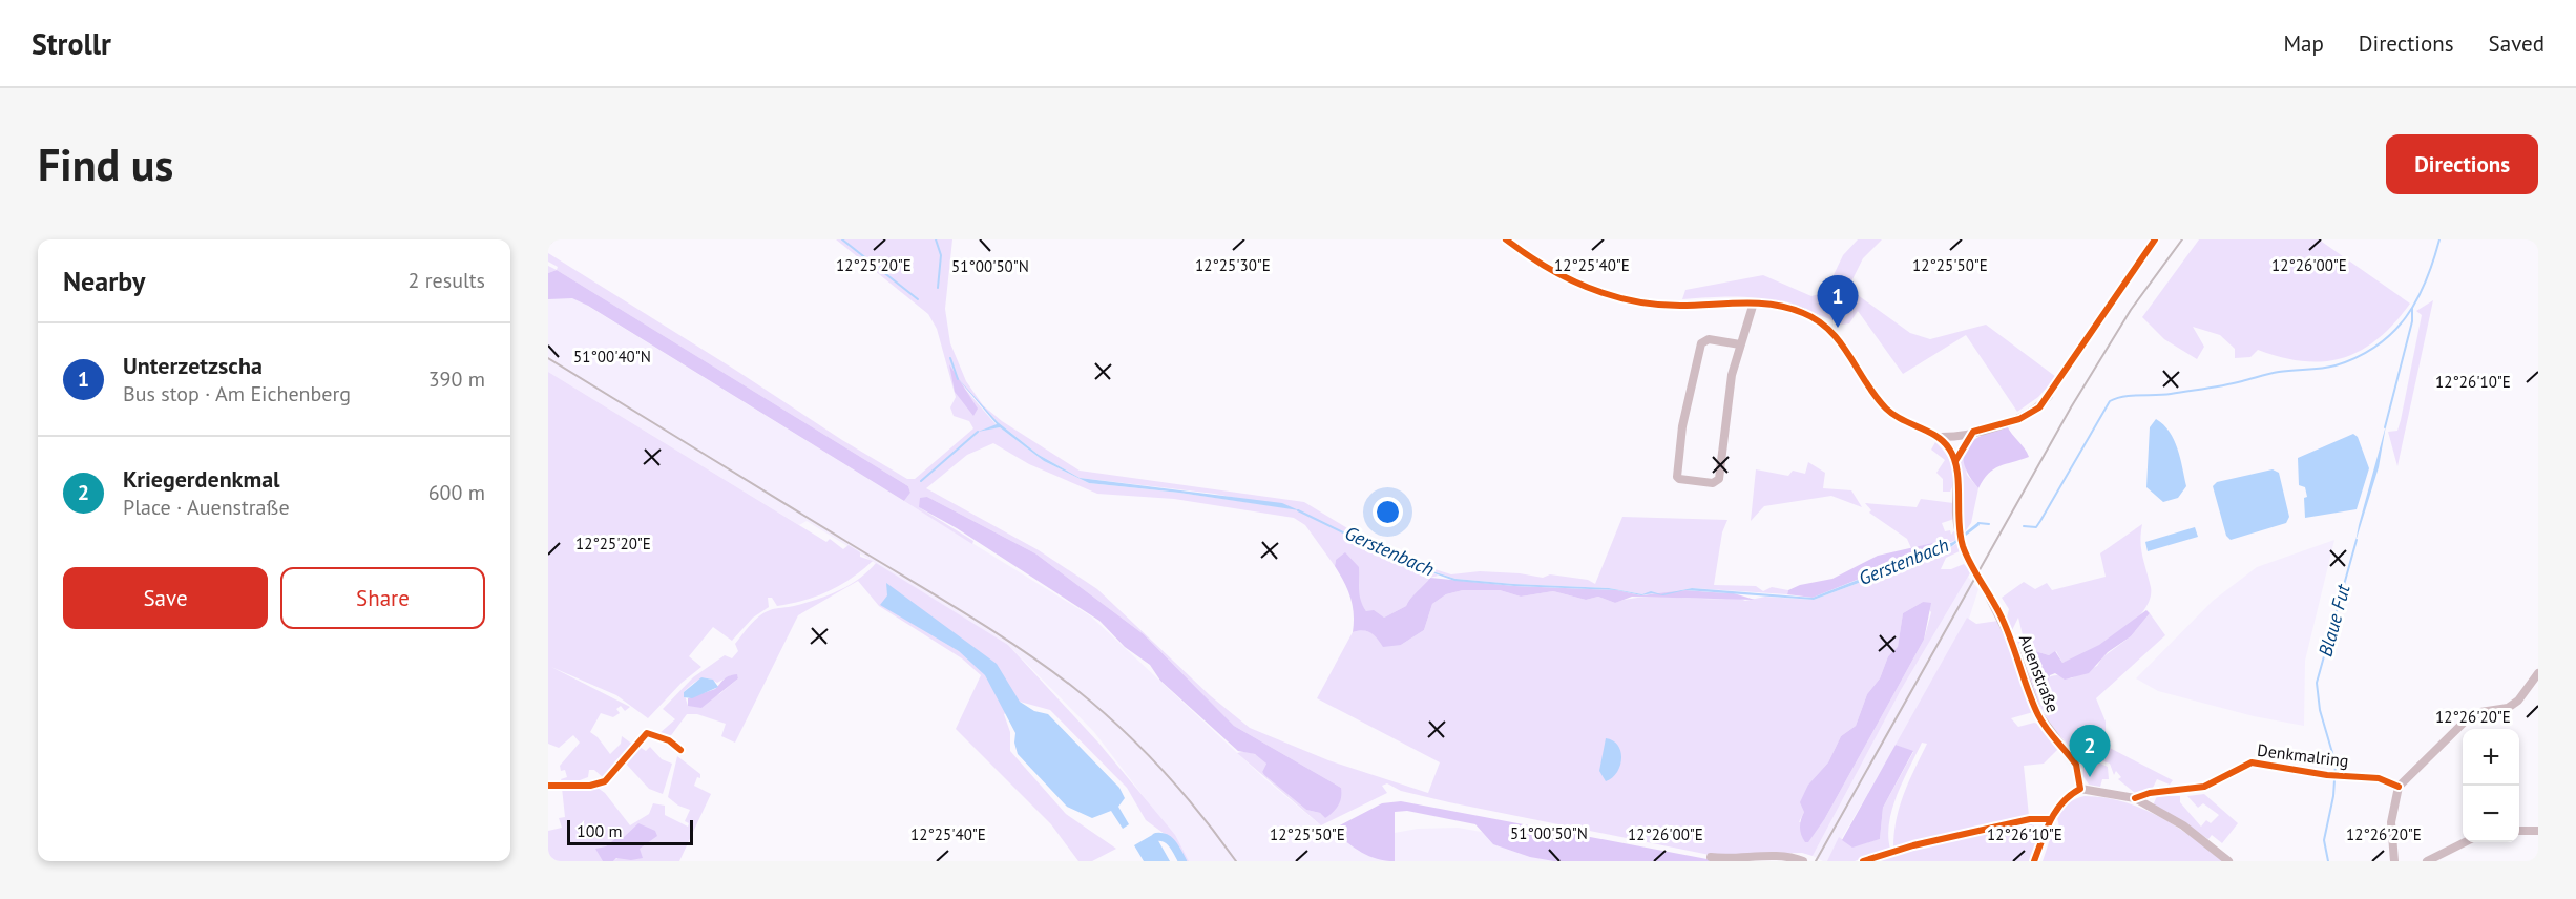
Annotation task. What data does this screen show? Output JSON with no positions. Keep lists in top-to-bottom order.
{
  "streets": {
    "street": ["Auenstraße", "Denkmalring"]
  },
  "crossings": [
    ["Auenstraße", "Denkmalring"]
  ],
  "water": ["Gerstenbach", "Blaue Fut"],
  "scale_bar": "100 m",
  "page": {
    "header": "Strollr",
    "nav": ["Map", "Directions", "Saved"],
    "buttons": [
      "Directions",
      ["Save", "Share"]
    ],
    "title": "Find us",
    "heading": ["Nearby", "2 results"],
    "pins": ["1", "2"],
    "list": [
      {
        "mark": "1",
        "name": "Unterzetzscha",
        "note": "Bus stop · Am Eichenberg",
        "value": "390 m"
      },
      {
        "mark": "2",
        "name": "Kriegerdenkmal",
        "note": "Place · Auenstraße",
        "value": "600 m"
      }
    ],
    "map_buttons": ["+", "−"],
    "scale": "100 m"
  },
  "coordinates": [
    "12°25'20\"E",
    "12°25'30\"E",
    "12°25'40\"E",
    "12°25'50\"E",
    "12°26'00\"E",
    "51°00'50\"N",
    "51°00'40\"N",
    "12°26'10\"E",
    "12°26'20\"E"
  ]
}
